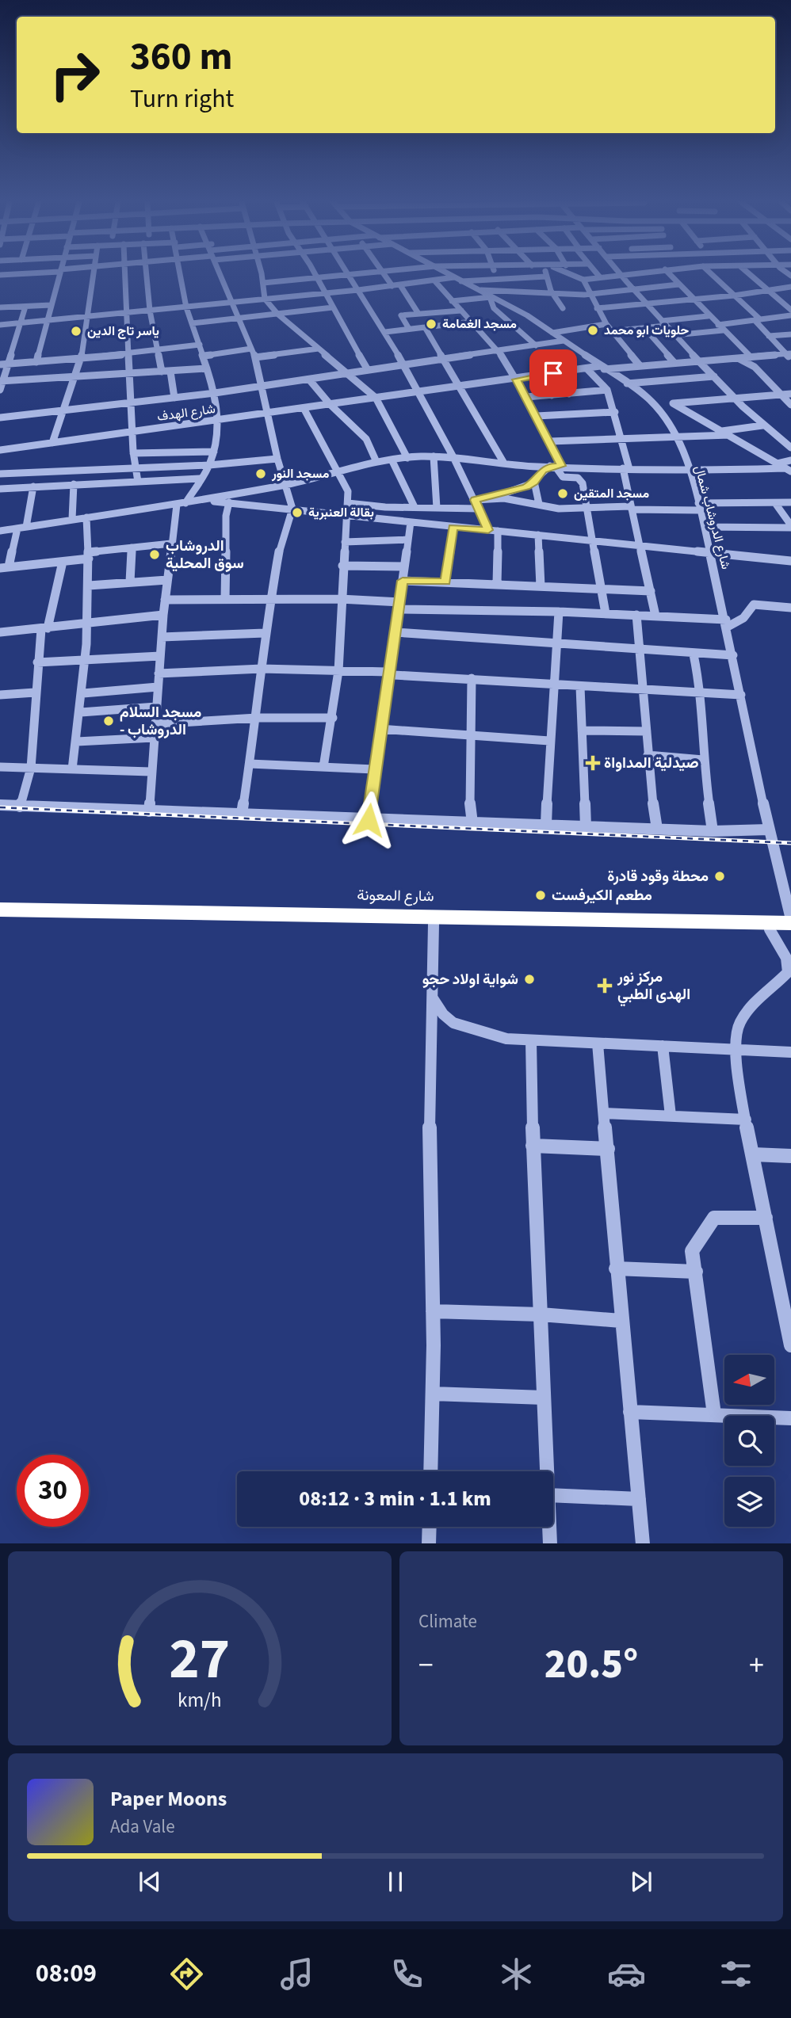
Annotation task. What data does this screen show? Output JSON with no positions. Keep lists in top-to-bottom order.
{
  "streets": {
    "highway": ["شارع المعونة"],
    "street": ["شارع الهدف", "شارع الدروشاب شمال"]
  },
  "crossings": [
    ["شارع الهدف", "شارع الدروشاب شمال"],
    ["شارع الدروشاب شمال", "شارع المعونة"]
  ],
  "places": {
    "other": [
      "مسجد الغمامة",
      "حلويات ابو محمد",
      "ياسر تاج الدين",
      "مسجد النور",
      "مسجد المتقين",
      "بقالة العنبرية",
      "الدروشاب سوق المحلية",
      "مسجد السلام - الدروشاب",
      "محطة وقود قادرة",
      "مطعم الكيرفست",
      "شواية اولاد حجو"
    ],
    "health": ["صيدلية المداواة", "مركز نور الهدى الطبي"]
  },
  "north": "left",
  "page": {
    "turn": ["360 m", "Turn right"],
    "limit": "30",
    "trip": "08:12 · 3 min · 1.1 km",
    "tile": "Climate",
    "heat": ["−", "20.5°", "+"],
    "song": ["Paper Moons", "Ada Vale"],
    "tabs": "08:09",
    "gauge": ["27", "km/h"]
  }
}
